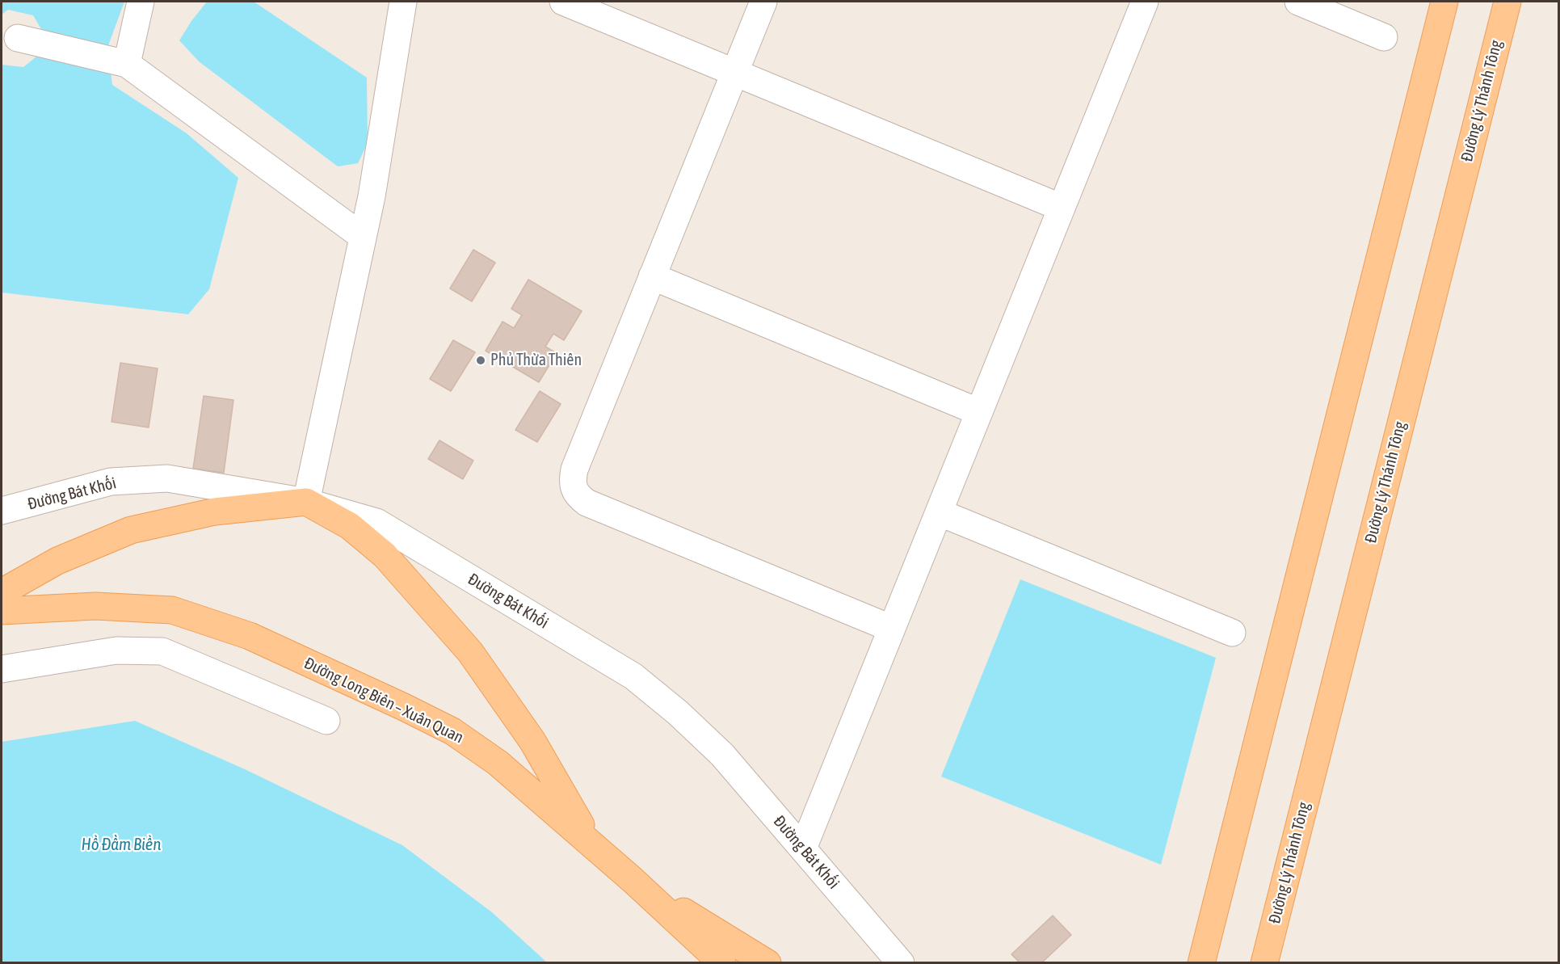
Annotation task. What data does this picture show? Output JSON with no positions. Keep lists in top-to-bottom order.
{
  "streets": {
    "main road": ["Đường Lý Thánh Tông", "Đường Long Biên – Xuân Quan"],
    "street": ["Đường Bát Khối"]
  },
  "water": ["Hồ Đầm Biền"],
  "places": ["Phủ Thừa Thiên"]
}
